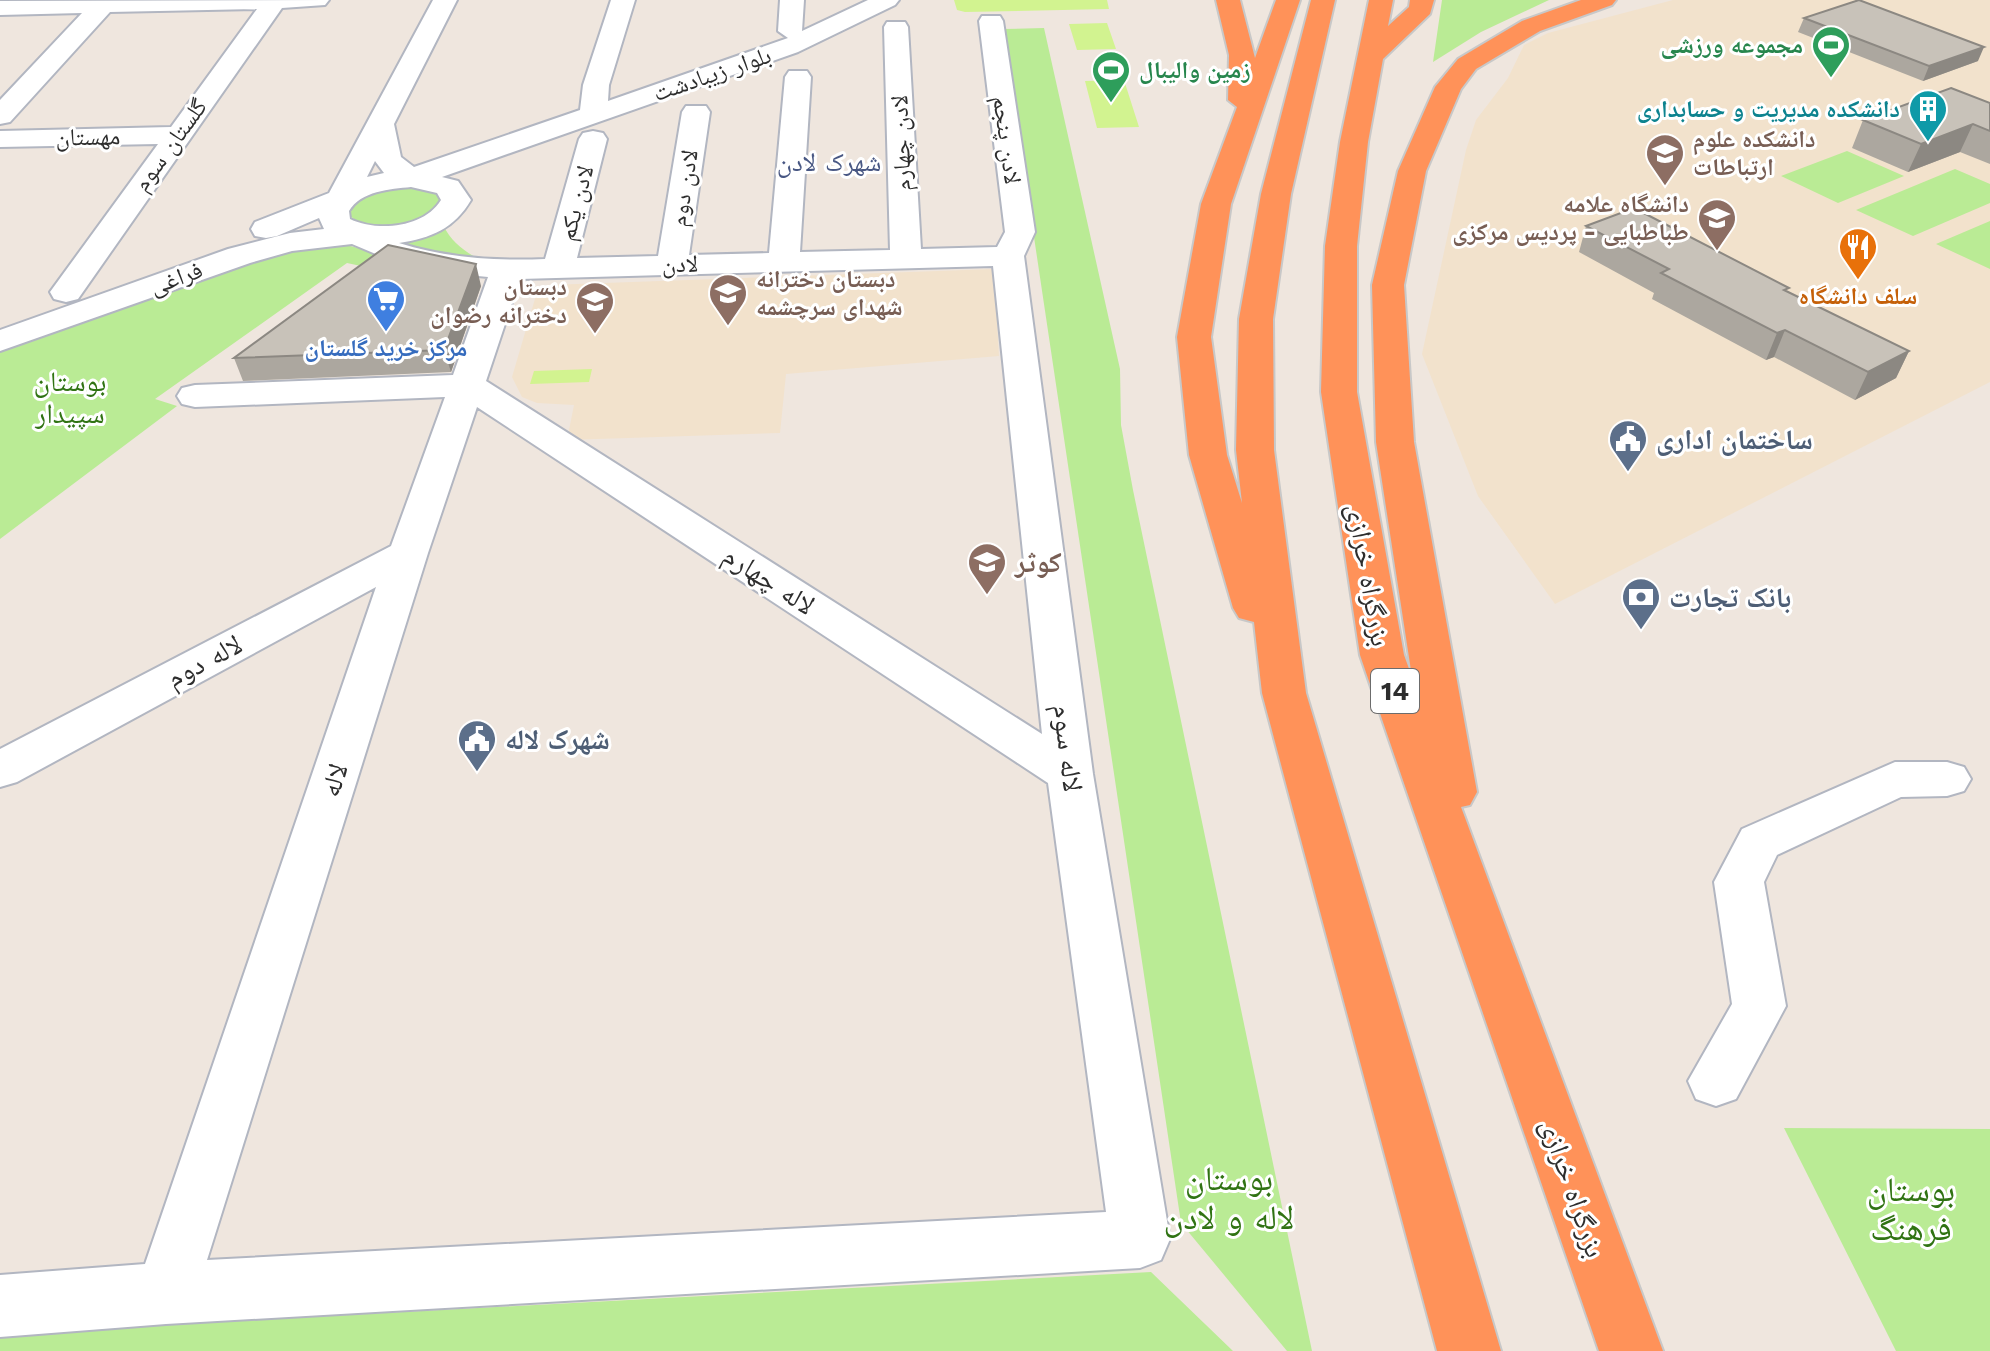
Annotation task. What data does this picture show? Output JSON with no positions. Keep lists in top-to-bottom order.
{
  "streets": {
    "highway": ["بزرگراه خرازی", "14"],
    "street": [
      "بلوار زیبادشت",
      "مهستان",
      "لادن پنجم",
      "لادن چهارم",
      "گلستان سوم",
      "لادن دوم",
      "لادن یکم",
      "لادن",
      "فراغی",
      "لاله چهارم",
      "لاله دوم",
      "لاله سوم",
      "لاله"
    ]
  },
  "crossings": [
    ["بلوار زیبادشت", "لادن یکم"],
    ["بلوار زیبادشت", "فراغی"],
    ["مهستان", "گلستان سوم"],
    ["لادن پنجم", "لادن"],
    ["لادن پنجم", "لاله سوم"],
    ["لادن چهارم", "لادن"],
    ["لادن دوم", "لادن"],
    ["لادن یکم", "لادن"],
    ["لادن یکم", "فراغی"],
    ["لادن", "فراغی"],
    ["لادن", "لاله سوم"],
    ["لادن", "لاله"],
    ["لاله چهارم", "لاله سوم"],
    ["لاله چهارم", "لاله"],
    ["لاله دوم", "لاله"],
    ["لاله سوم", "لاله"]
  ],
  "districts": ["شهرک لادن"],
  "parks": ["بوستان سپیدار", "بوستان لاله و لادن", "بوستان فرهنگ"],
  "places": {
    "sports": ["مجموعه ورزشی", "زمین والیبال"],
    "building": ["دانشکده مدیریت و حسابداری"],
    "school or university": [
      "دانشکده علوم ارتباطات",
      "دانشگاه علامه طباطبایی - پردیس مرکزی",
      "دبستان دخترانه شهدای سرچشمه",
      "دبستان دخترانه رضوان",
      "کوثر"
    ],
    "restaurant": ["سلف دانشگاه"],
    "supermarket": ["مرکز خرید گلستان"],
    "public building": ["ساختمان اداری", "شهرک لاله"],
    "bank": ["بانک تجارت"]
  }
}
